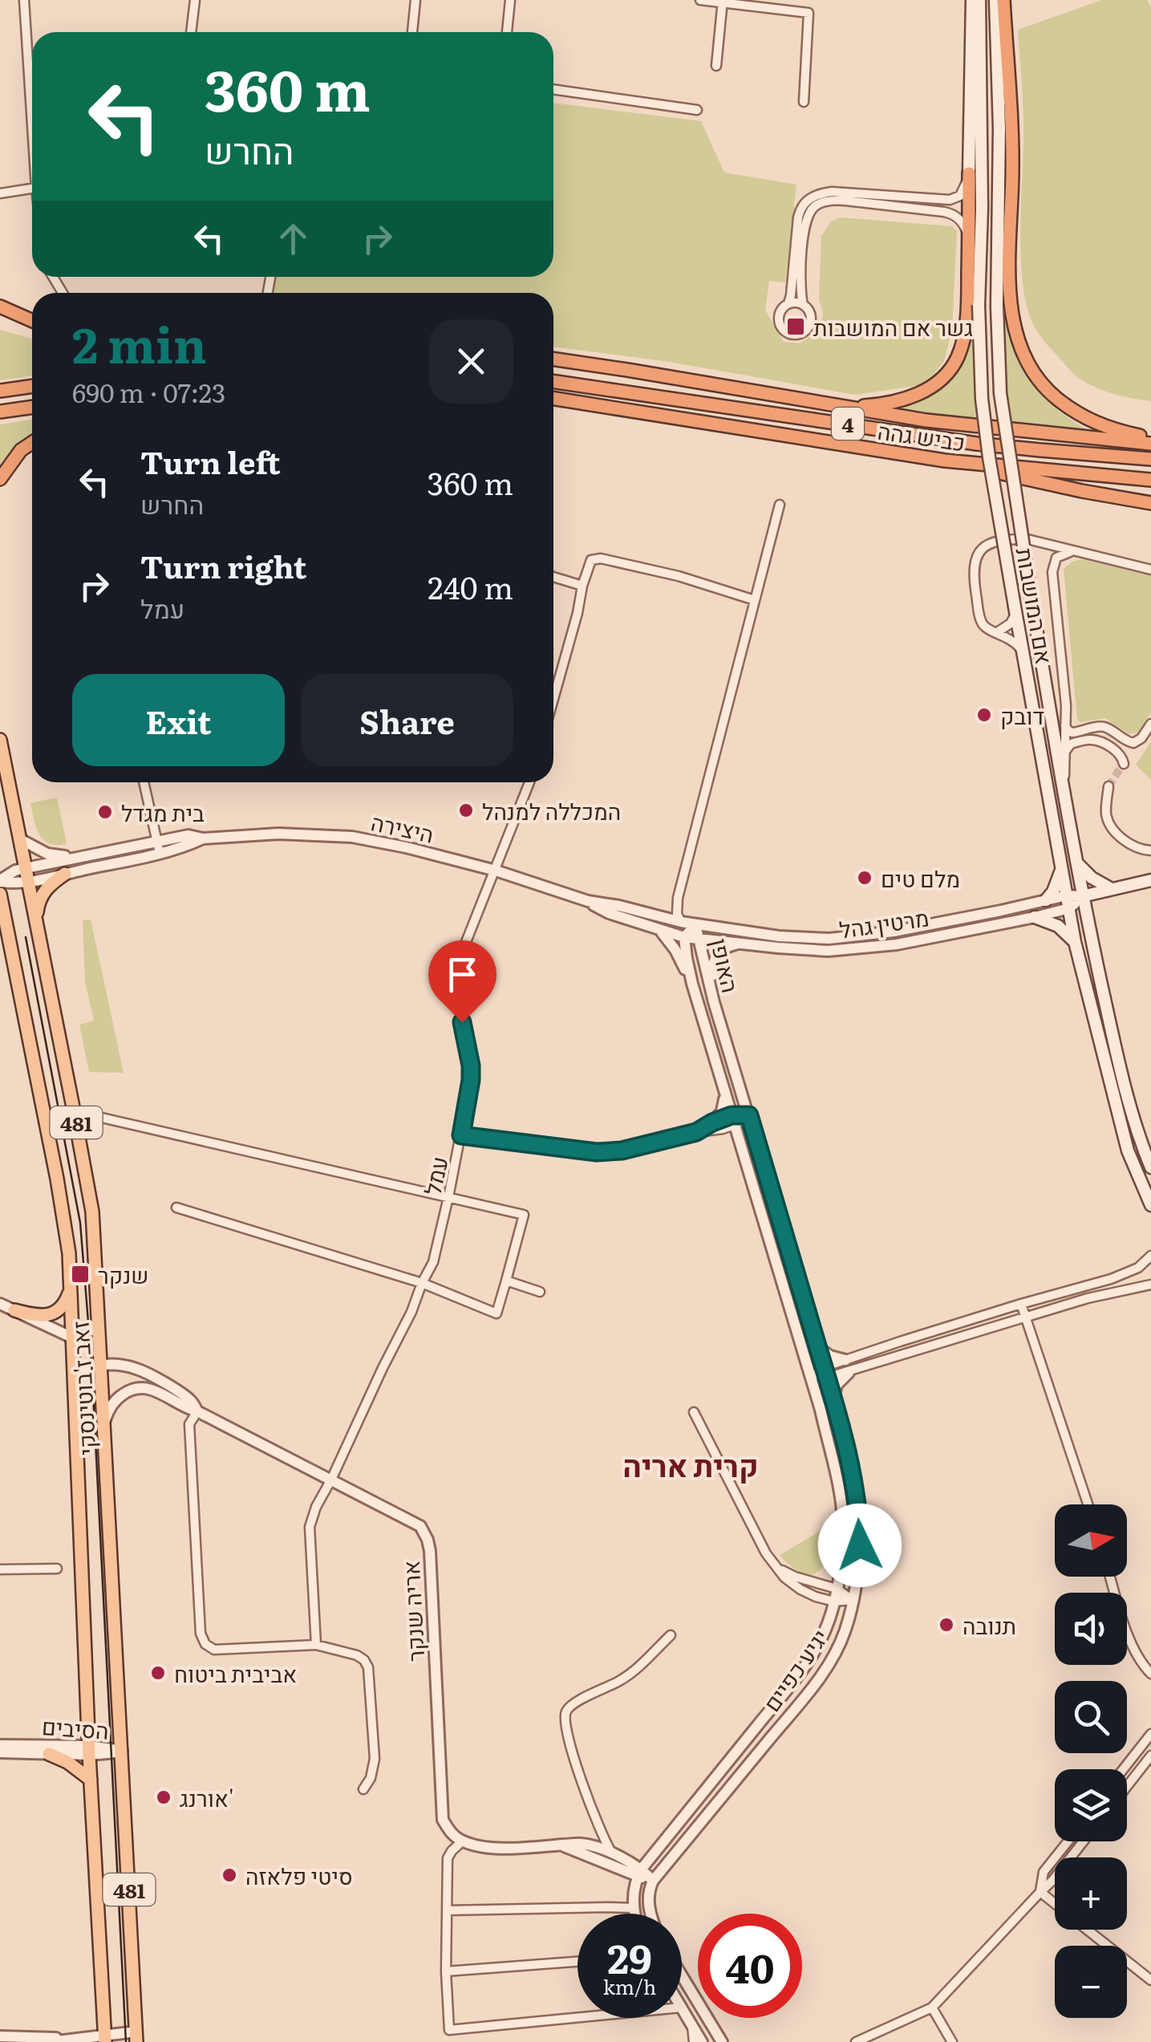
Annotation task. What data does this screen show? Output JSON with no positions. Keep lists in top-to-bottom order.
{
  "streets": {
    "highway": ["4", "כביש גהה"],
    "main road": [
      "אם המושבות",
      "מרטין גהל",
      "481",
      "זאב ז'בוטינסקי"
    ],
    "street": [
      "היצירה",
      "האופן",
      "עמל",
      "אריה שנקר",
      "יגיע כפיים",
      "הסיבים"
    ]
  },
  "crossings": [
    ["אם המושבות", "מרטין גהל"],
    ["היצירה", "מרטין גהל"],
    ["היצירה", "האופן"],
    ["היצירה", "עמל"],
    ["היצירה", "זאב ז'בוטינסקי"],
    ["מרטין גהל", "האופן"],
    ["האופן", "יגיע כפיים"],
    ["עמל", "אריה שנקר"],
    ["זאב ז'בוטינסקי", "אריה שנקר"],
    ["זאב ז'בוטינסקי", "הסיבים"]
  ],
  "districts": ["קרית אריה"],
  "places": {
    "transit": ["גשר אם המושבות", "שנקר"],
    "other": [
      "דובק",
      "המכללה למנהל",
      "בית מגדל",
      "מלם טים",
      "תנובה",
      "אביבית ביטוח",
      "אורנג'",
      "סיטי פלאזה"
    ]
  },
  "north": "right",
  "page": {
    "turn": ["360 m", "החרש"],
    "heading": ["2 min", "690 m · 07:23"],
    "list": [
      {
        "name": "Turn left",
        "note": "החרש",
        "value": "360 m"
      },
      {
        "name": "Turn right",
        "note": "עמל",
        "value": "240 m"
      }
    ],
    "buttons": ["Exit", "Share"],
    "map_buttons": ["+", "−"],
    "speed": "29 km/h",
    "limit": "40"
  }
}
